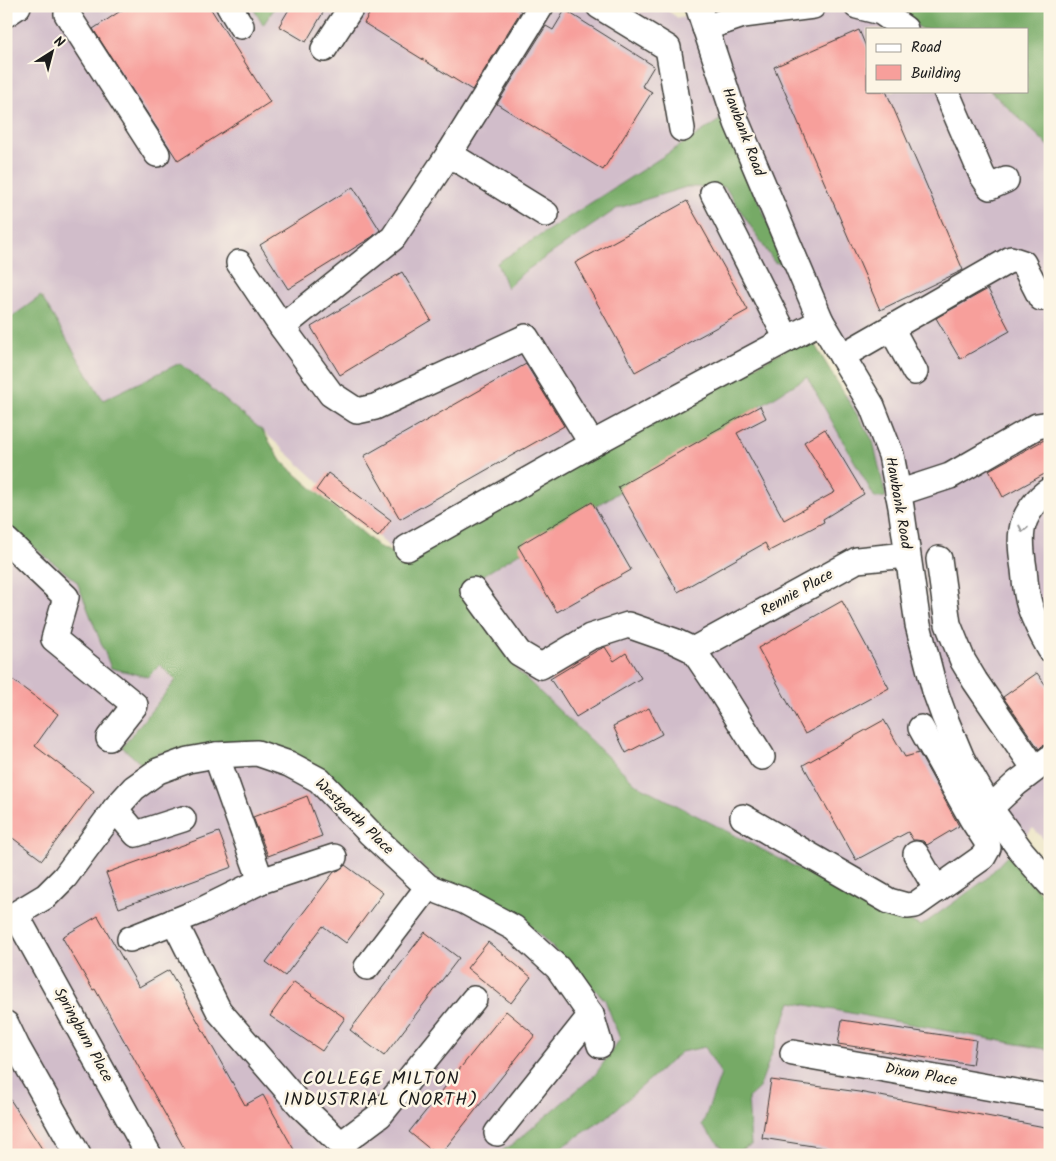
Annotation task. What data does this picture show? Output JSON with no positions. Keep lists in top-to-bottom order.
{
  "streets": {
    "street": [
      "Hawbank Road",
      "Rennie Place",
      "Westgarth Place",
      "Springburn Place",
      "Dixon Place"
    ]
  },
  "crossings": [
    ["Hawbank Road", "Rennie Place"],
    ["Westgarth Place", "Springburn Place"]
  ],
  "districts": ["COLLEGE MILTON INDUSTRIAL (NORTH)"],
  "legend": ["Road", "Building"],
  "north": "top right"
}
